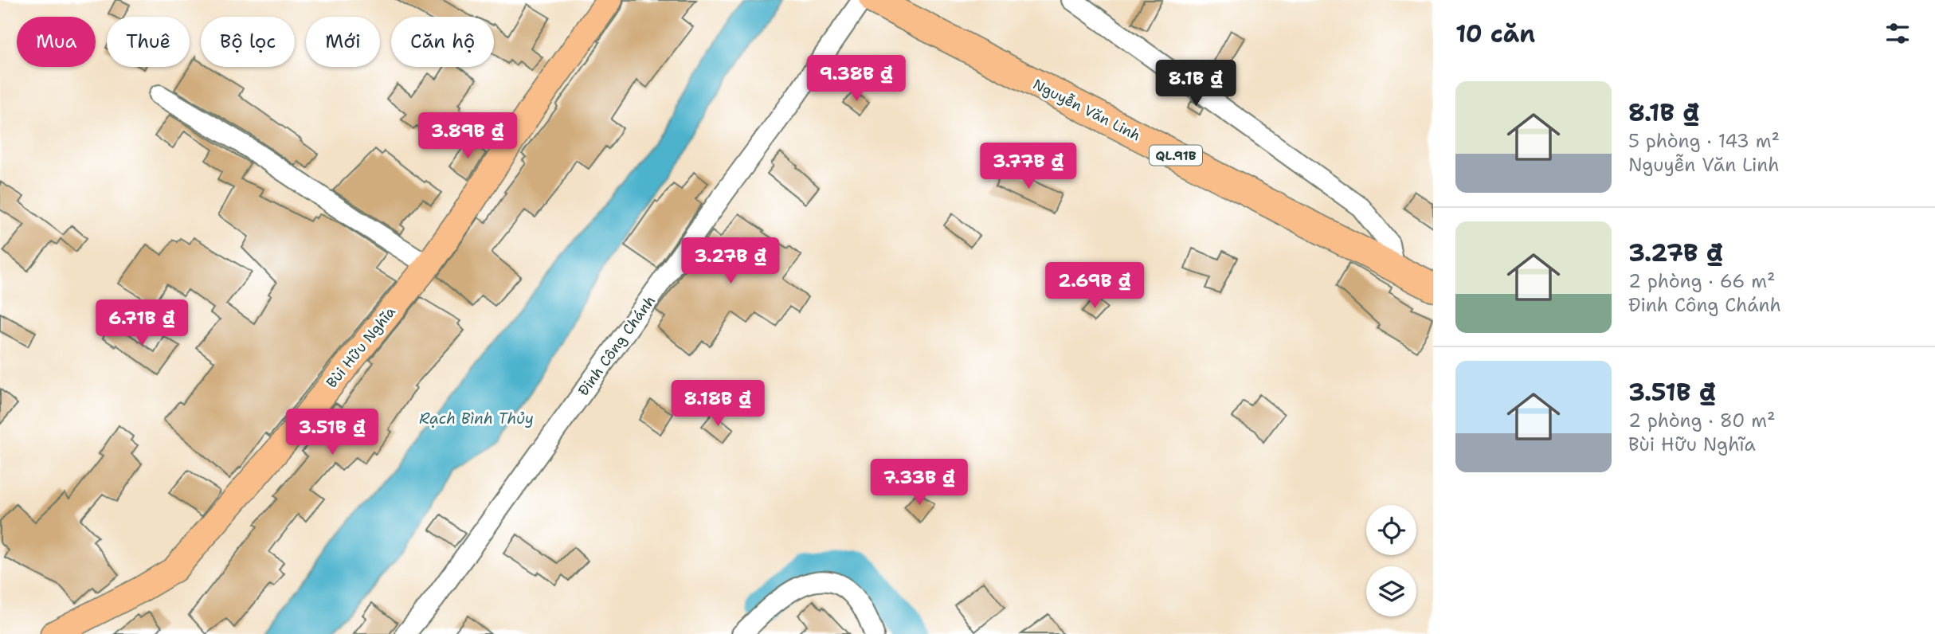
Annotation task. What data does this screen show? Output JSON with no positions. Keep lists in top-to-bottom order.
{
  "streets": {
    "highway": ["Nguyễn Văn Linh", "QL.91B"],
    "main road": ["Bùi Hữu Nghĩa"],
    "street": ["Đinh Công Chánh"]
  },
  "water": ["Rạch Bình Thủy"],
  "page": {
    "heading": "10 căn",
    "chip": [
      "Mua",
      "Thuê",
      "Bộ lọc",
      "Mới",
      "Căn hộ"
    ],
    "price": [
      "9.38B ₫",
      "8.1B ₫",
      "3.89B ₫",
      "3.77B ₫",
      "3.27B ₫",
      "2.69B ₫",
      "6.71B ₫",
      "8.18B ₫",
      "3.51B ₫",
      "7.33B ₫"
    ],
    "list": [
      {
        "name": "8.1B ₫",
        "note": "5 phòng · 143 m² · Nguyễn Văn Linh"
      },
      {
        "name": "3.27B ₫",
        "note": "2 phòng · 66 m² · Đinh Công Chánh"
      },
      {
        "name": "3.51B ₫",
        "note": "2 phòng · 80 m² · Bùi Hữu Nghĩa"
      }
    ]
  }
}
